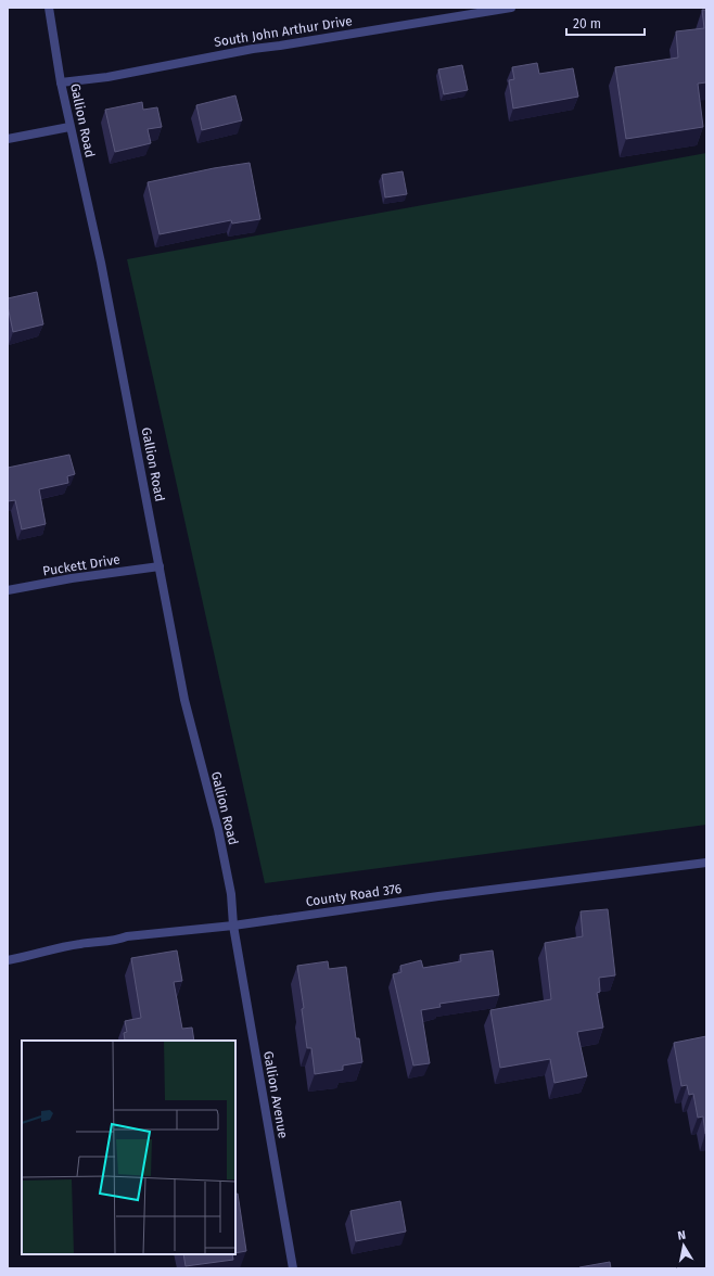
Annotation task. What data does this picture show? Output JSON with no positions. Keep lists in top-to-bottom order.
{
  "streets": {
    "street": [
      "South John Arthur Drive",
      "Gallion Road",
      "Puckett Drive",
      "County Road 376",
      "Gallion Avenue"
    ]
  },
  "crossings": [
    ["South John Arthur Drive", "Gallion Road"],
    ["Gallion Road", "Puckett Drive"],
    ["Gallion Road", "County Road 376"],
    ["Gallion Road", "Gallion Avenue"],
    ["County Road 376", "Gallion Avenue"]
  ],
  "scale_bar": "20 m",
  "north": "top"
}
